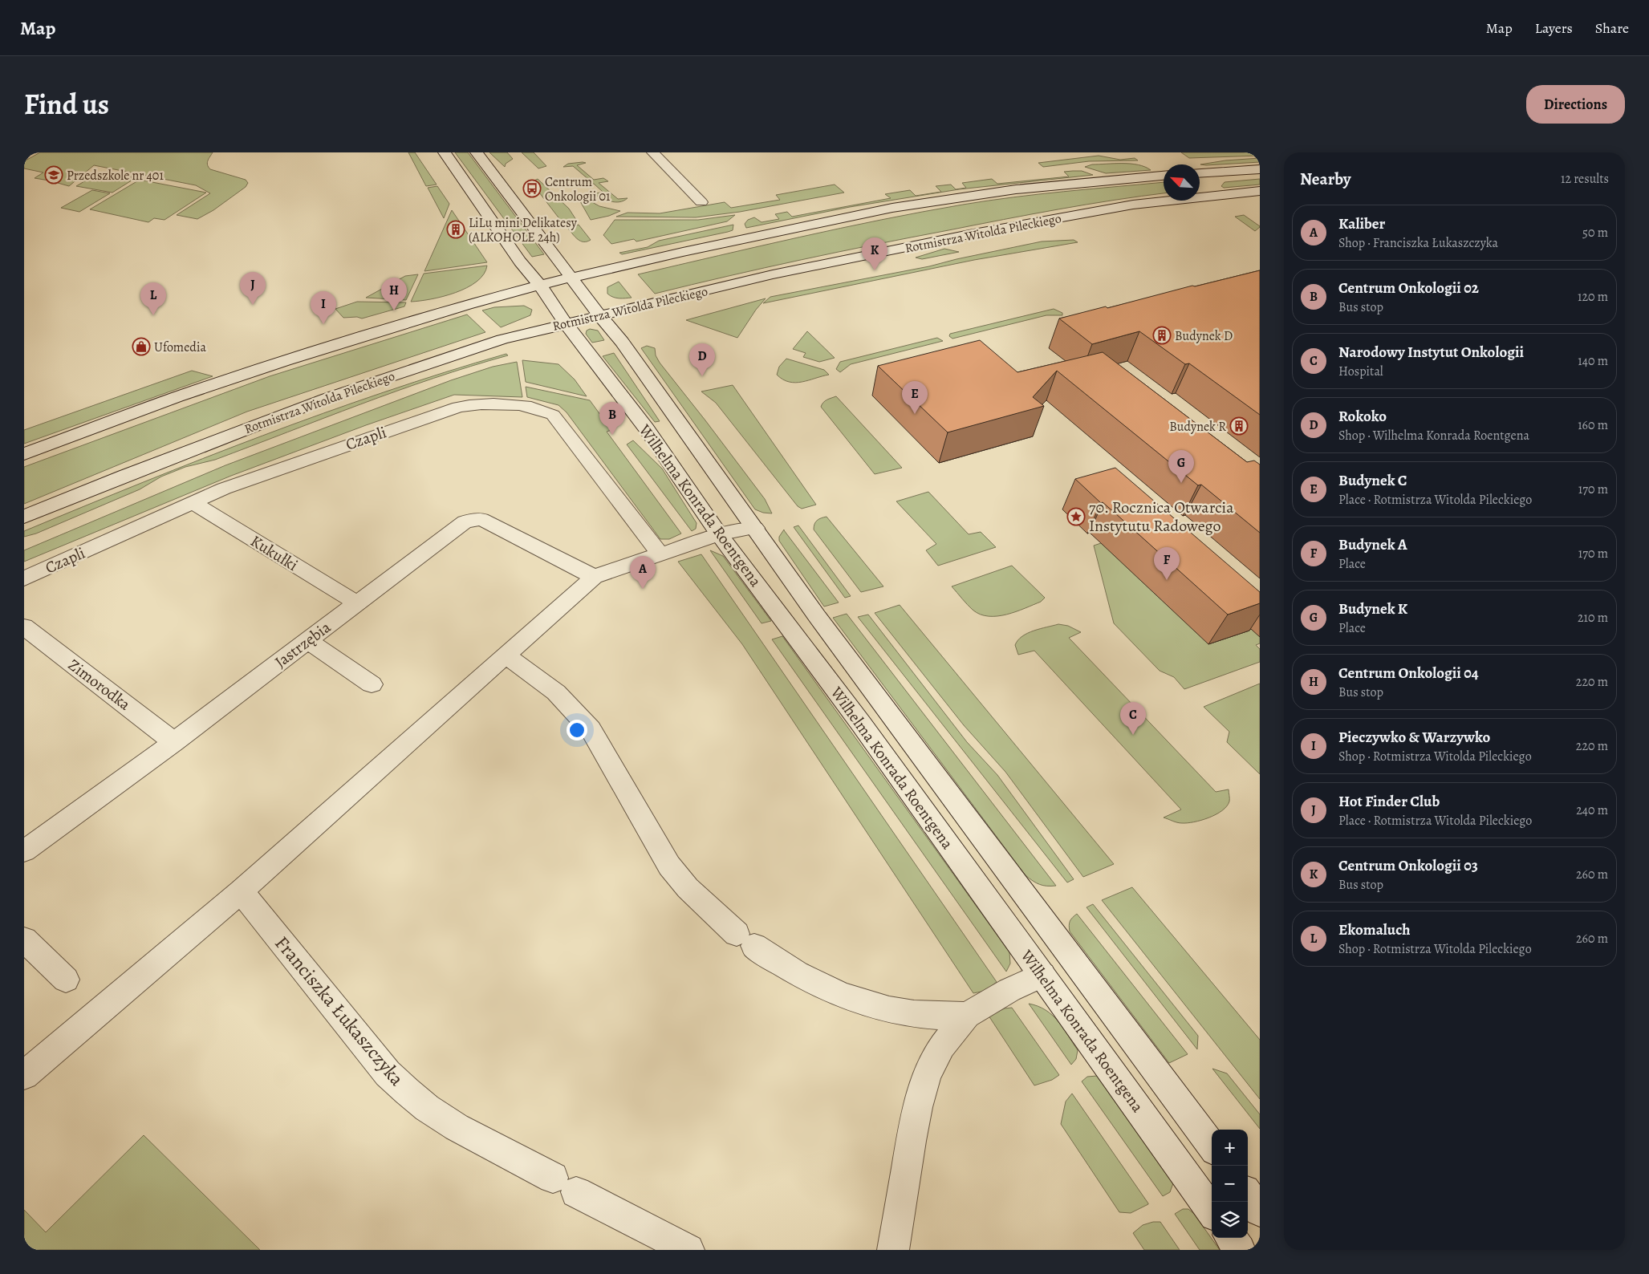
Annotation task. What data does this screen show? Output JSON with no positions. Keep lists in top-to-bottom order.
{
  "streets": {
    "street": [
      "Rotmistrza Witolda Pileckiego",
      "Czapli",
      "Wilhelma Konrada Roentgena",
      "Kukułki",
      "Jastrzębia",
      "Zimorodka",
      "Franciszka Łukaszczyka"
    ]
  },
  "crossings": [
    ["Rotmistrza Witolda Pileckiego", "Wilhelma Konrada Roentgena"],
    ["Czapli", "Kukułki"],
    ["Kukułki", "Jastrzębia"],
    ["Jastrzębia", "Zimorodka"]
  ],
  "places": {
    "school or university": ["Przedszkole nr 401"],
    "bus stop": ["Centrum Onkologii 01"],
    "building": ["LiLu mini Delikatesy (ALKOHOLE 24h)", "Budynek D", "Budynek R"],
    "shop": ["Ufomedia"],
    "place": ["70. Rocznica Otwarcia Instytutu Radowego"]
  },
  "north": "top left",
  "page": {
    "header": "Map",
    "nav": ["Map", "Layers", "Share"],
    "title": "Find us",
    "buttons": "Directions",
    "heading": ["Nearby", "12 results"],
    "list": [
      {
        "mark": "A",
        "name": "Kaliber",
        "note": "Shop · Franciszka Łukaszczyka",
        "value": "50 m"
      },
      {
        "mark": "B",
        "name": "Centrum Onkologii 02",
        "note": "Bus stop",
        "value": "120 m"
      },
      {
        "mark": "C",
        "name": "Narodowy Instytut Onkologii",
        "note": "Hospital",
        "value": "140 m"
      },
      {
        "mark": "D",
        "name": "Rokoko",
        "note": "Shop · Wilhelma Konrada Roentgena",
        "value": "160 m"
      },
      {
        "mark": "E",
        "name": "Budynek C",
        "note": "Place · Rotmistrza Witolda Pileckiego",
        "value": "170 m"
      },
      {
        "mark": "F",
        "name": "Budynek A",
        "note": "Place",
        "value": "170 m"
      },
      {
        "mark": "G",
        "name": "Budynek K",
        "note": "Place",
        "value": "210 m"
      },
      {
        "mark": "H",
        "name": "Centrum Onkologii 04",
        "note": "Bus stop",
        "value": "220 m"
      },
      {
        "mark": "I",
        "name": "Pieczywko & Warzywko",
        "note": "Shop · Rotmistrza Witolda Pileckiego",
        "value": "220 m"
      },
      {
        "mark": "J",
        "name": "Hot Finder Club",
        "note": "Place · Rotmistrza Witolda Pileckiego",
        "value": "240 m"
      },
      {
        "mark": "K",
        "name": "Centrum Onkologii 03",
        "note": "Bus stop",
        "value": "260 m"
      },
      {
        "mark": "L",
        "name": "Ekomaluch",
        "note": "Shop · Rotmistrza Witolda Pileckiego",
        "value": "260 m"
      }
    ],
    "pins": [
      "K",
      "J",
      "H",
      "L",
      "I",
      "D",
      "E",
      "B",
      "G",
      "F",
      "A",
      "C"
    ],
    "map_buttons": ["+", "−"]
  }
}
